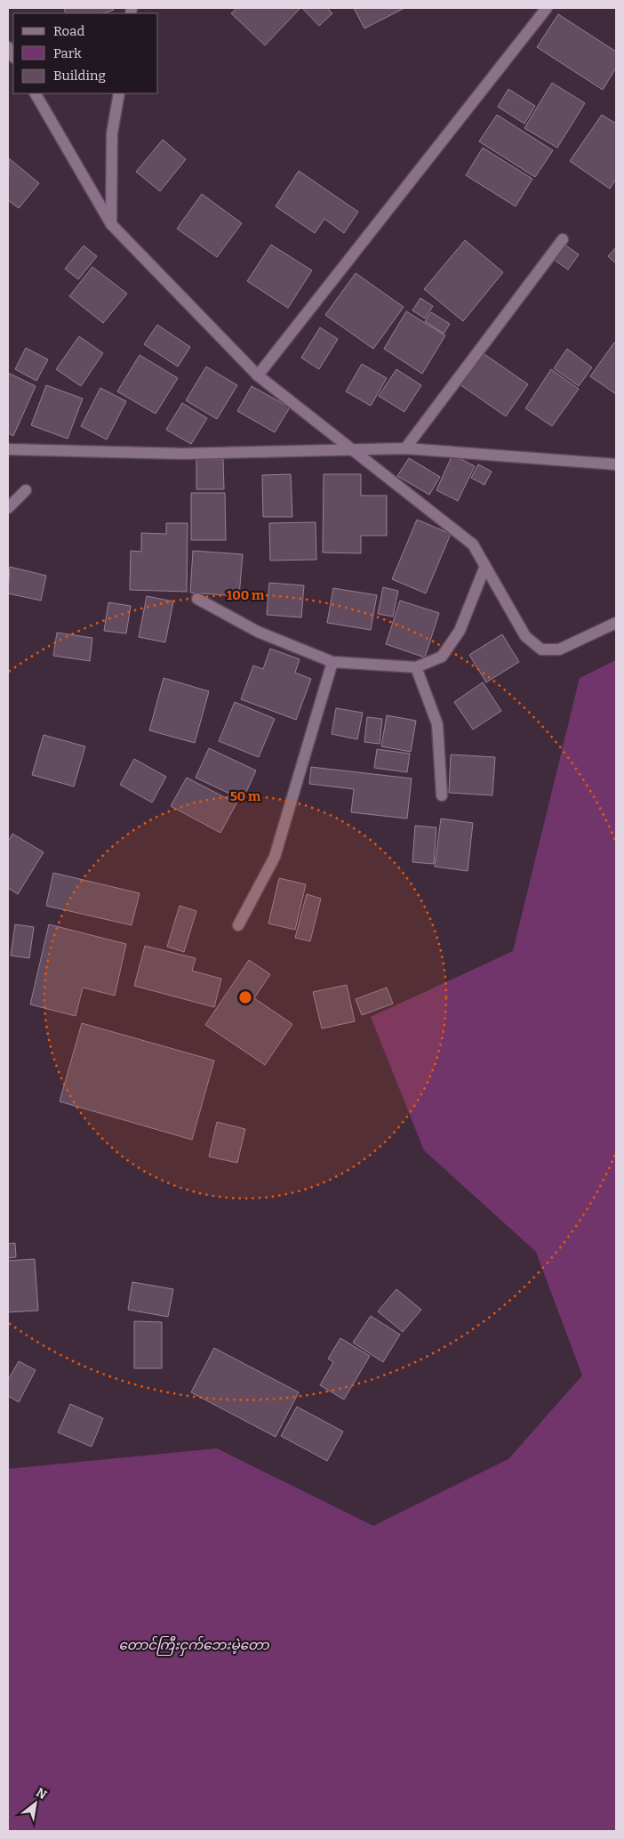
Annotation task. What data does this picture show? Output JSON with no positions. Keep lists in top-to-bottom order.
{
  "parks": ["တောင်ကြီးငှက်ဘေးမဲ့တော"],
  "legend": ["Road", "Park", "Building"],
  "north": "top right",
  "rings": ["100 m", "50 m"]
}
